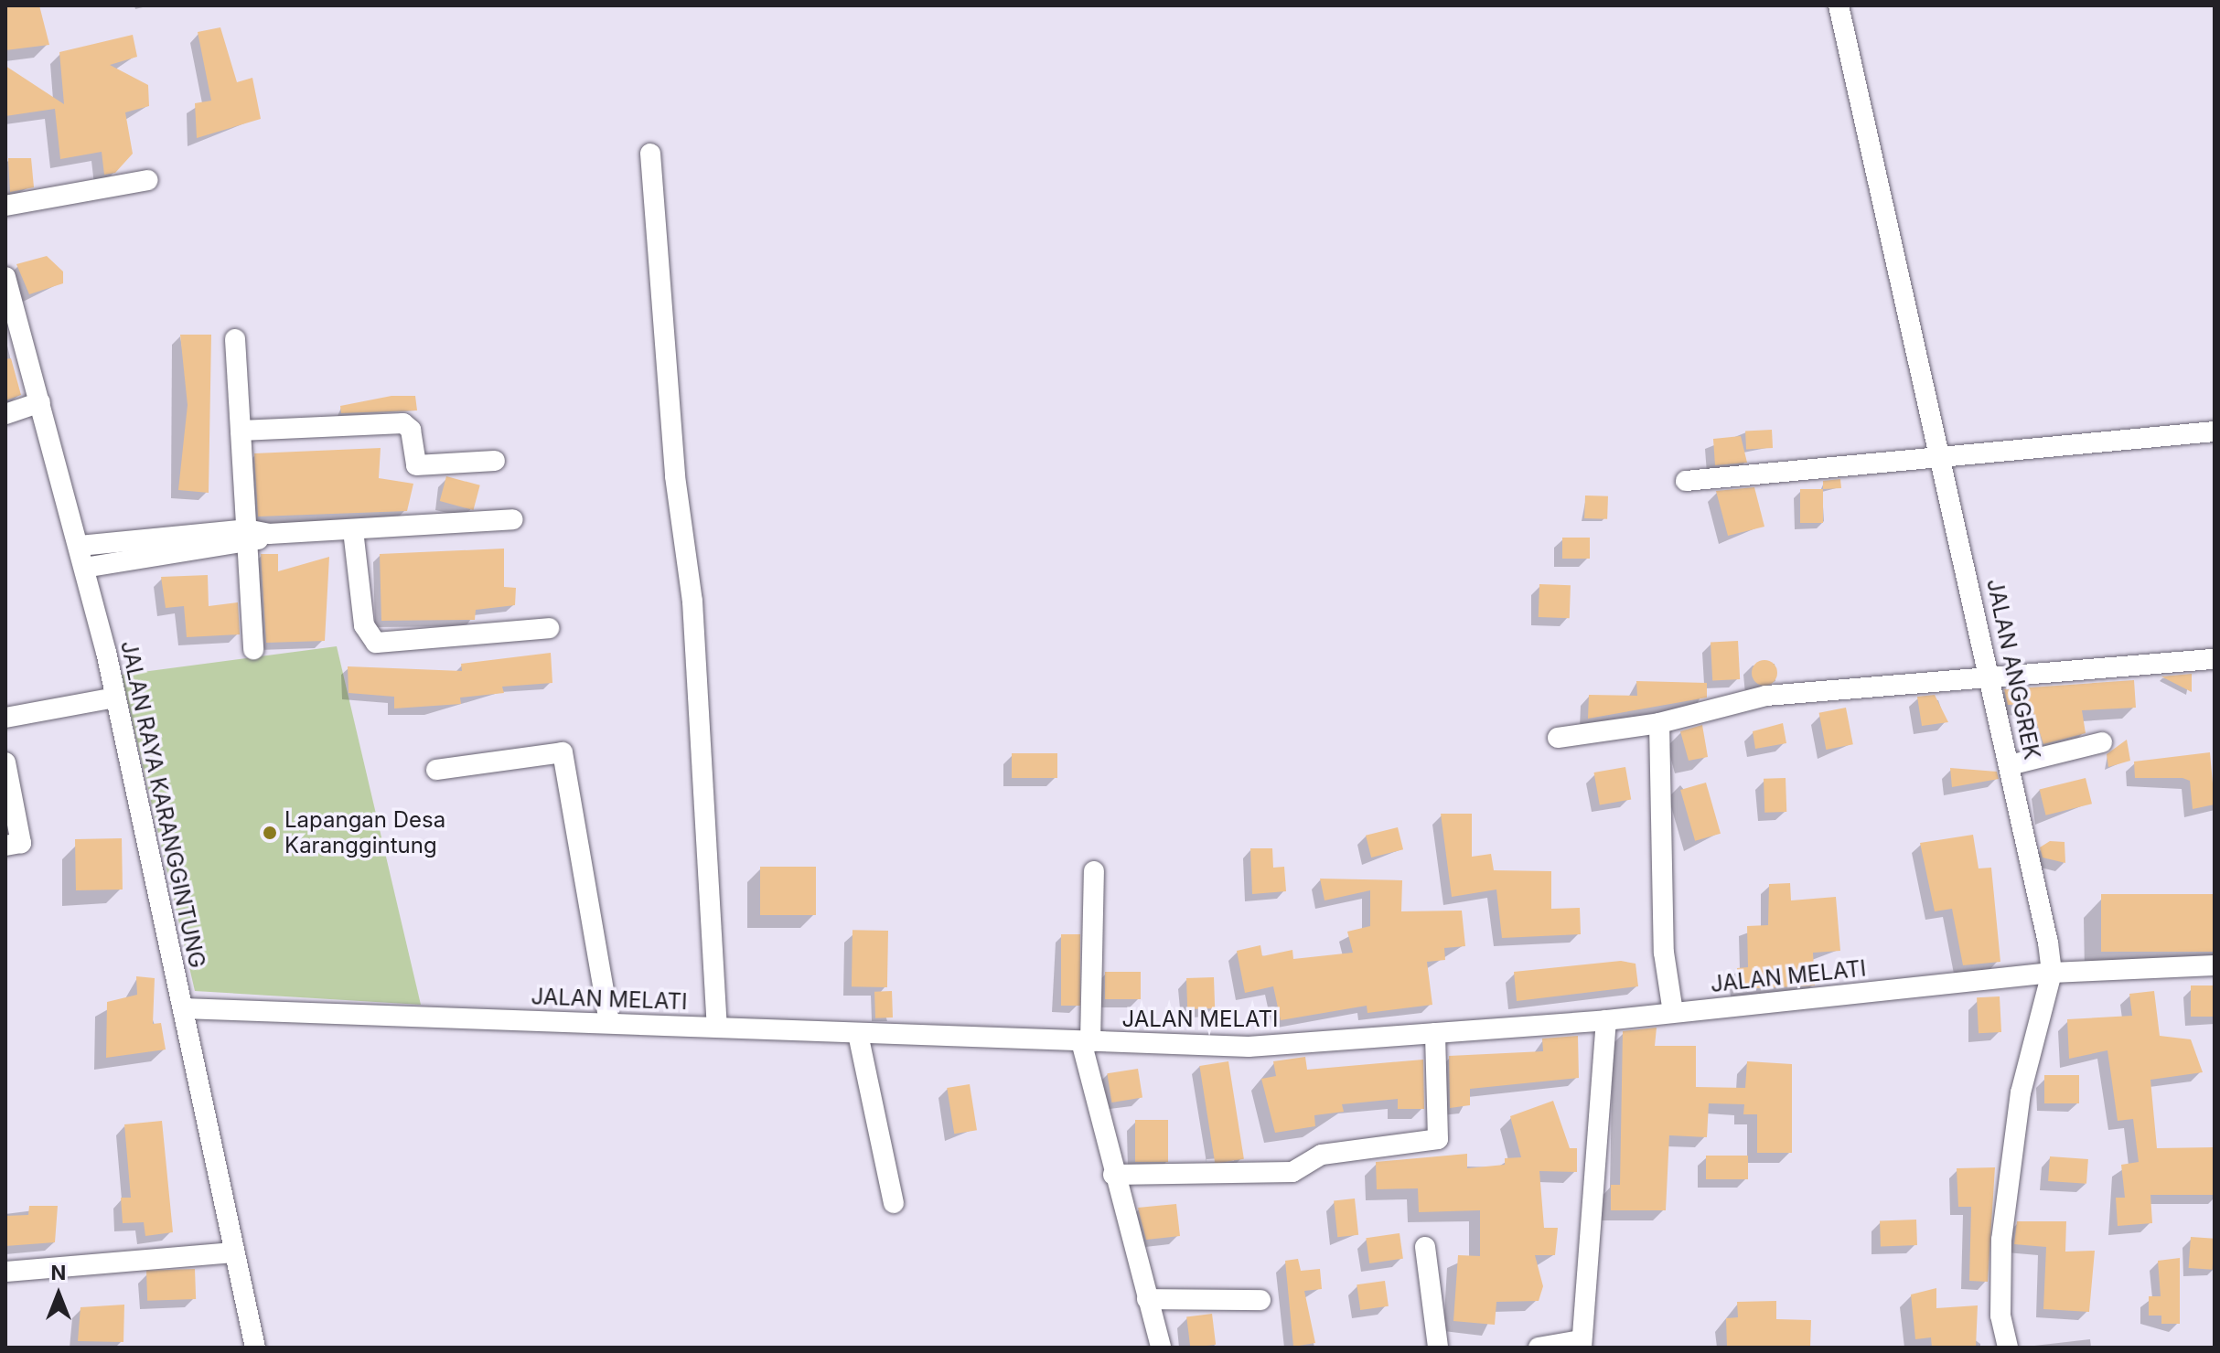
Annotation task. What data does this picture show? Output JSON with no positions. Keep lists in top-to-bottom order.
{
  "streets": {
    "street": ["JALAN ANGGREK", "JALAN RAYA KARANGGINTUNG", "JALAN MELATI"]
  },
  "crossings": [
    ["JALAN ANGGREK", "JALAN MELATI"],
    ["JALAN RAYA KARANGGINTUNG", "JALAN MELATI"]
  ],
  "places": ["Lapangan Desa Karanggintung"],
  "north": "top"
}
